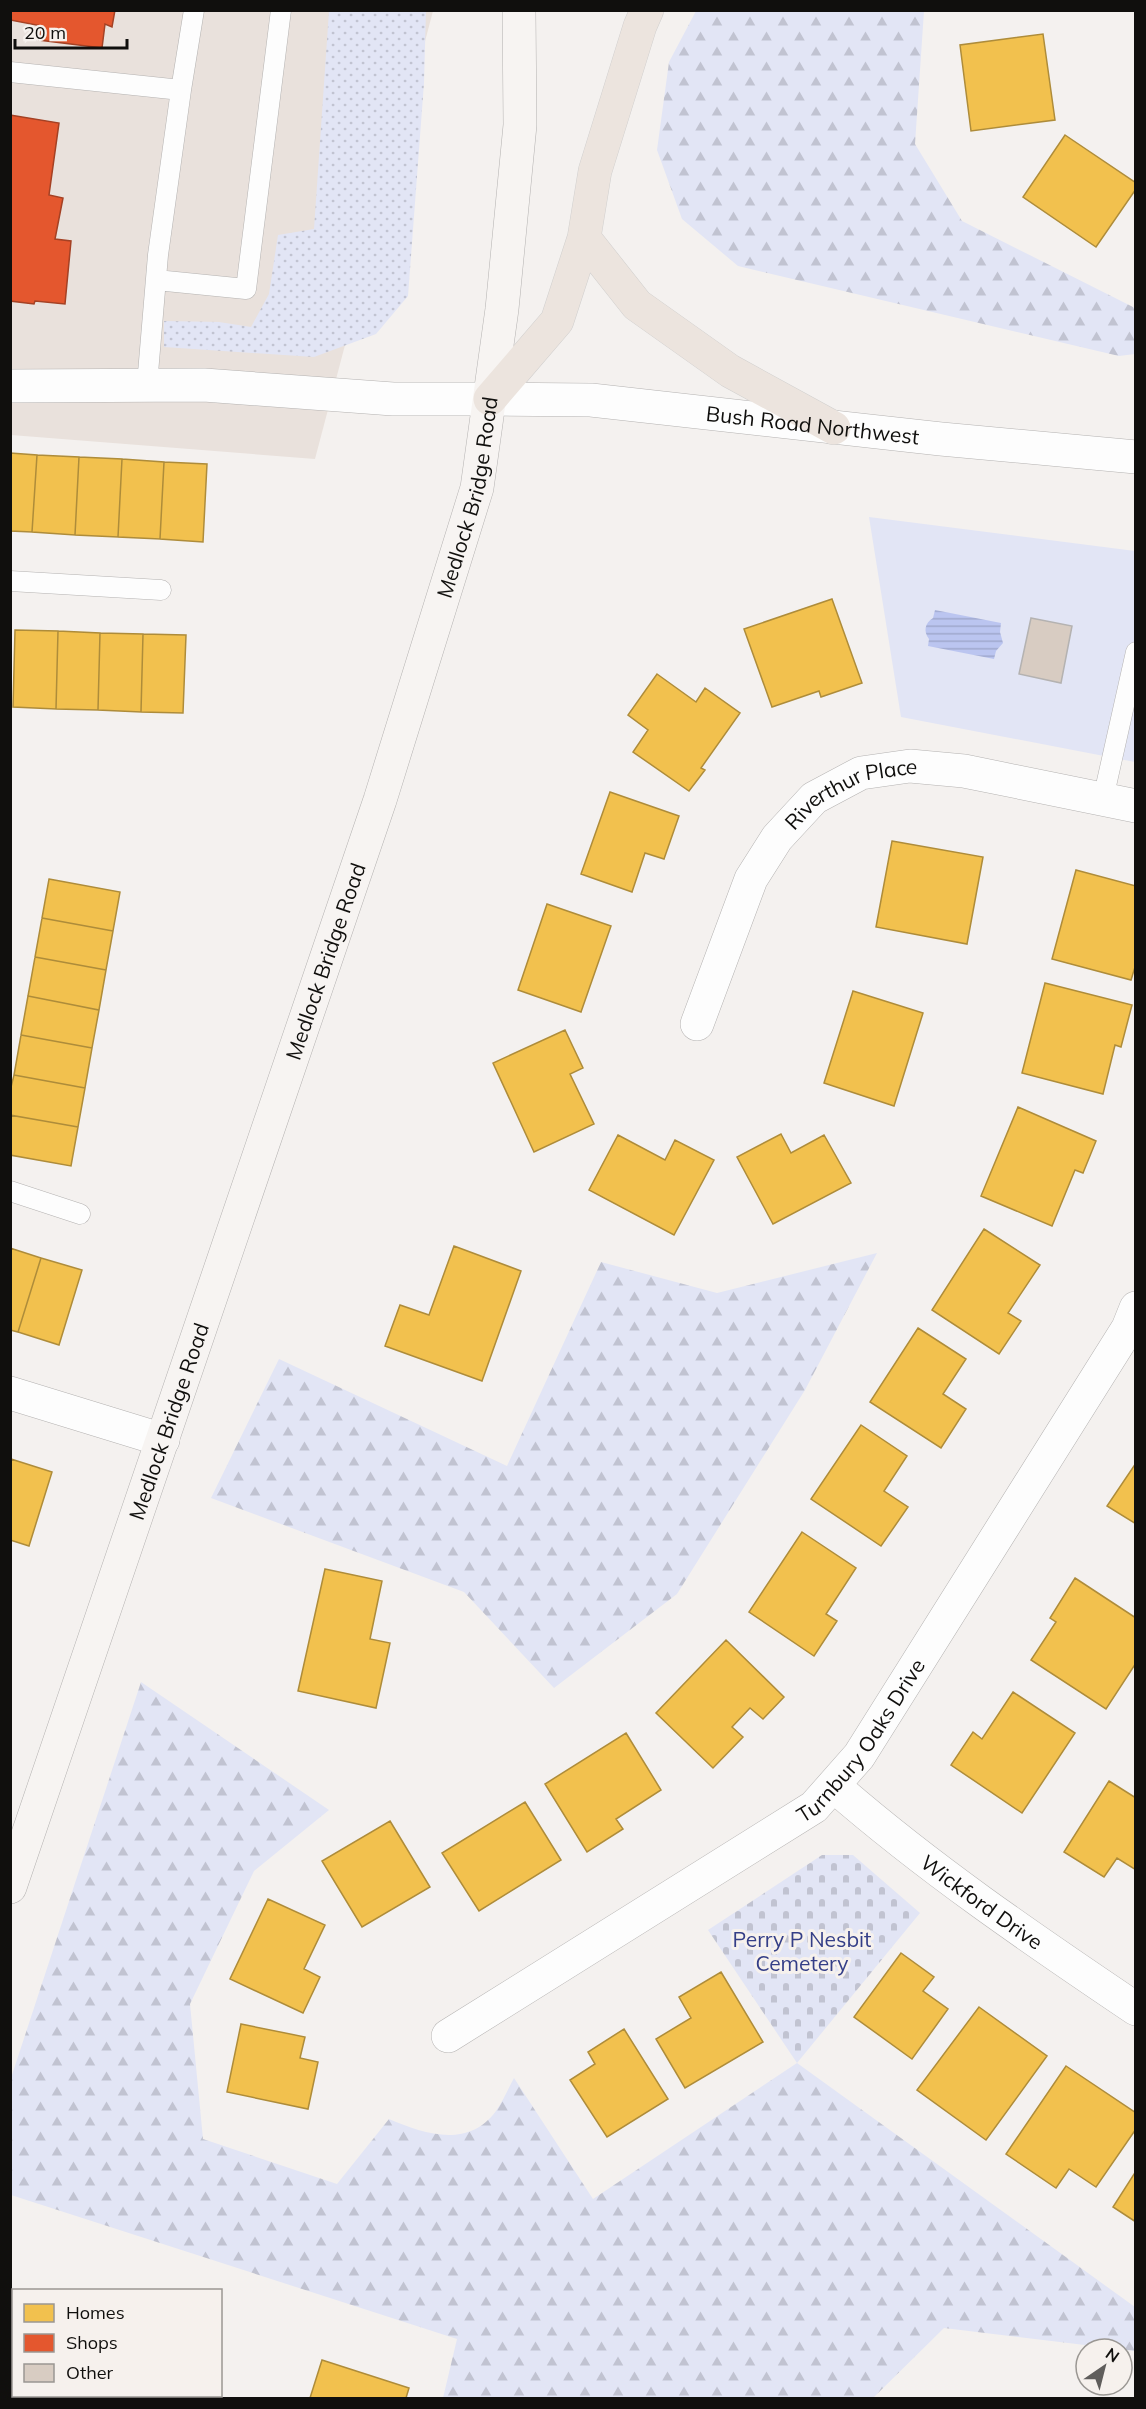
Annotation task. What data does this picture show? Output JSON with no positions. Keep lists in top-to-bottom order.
{
  "streets": {
    "main road": ["Medlock Bridge Road"],
    "street": [
      "Bush Road Northwest",
      "Riverthur Place",
      "Turnbury Oaks Drive",
      "Wickford Drive"
    ]
  },
  "crossings": [
    ["Bush Road Northwest", "Medlock Bridge Road"],
    ["Turnbury Oaks Drive", "Wickford Drive"]
  ],
  "parks": ["Perry P Nesbit Cemetery"],
  "legend": ["Homes", "Shops", "Other"],
  "scale_bar": "20 m",
  "north": "top right"
}
